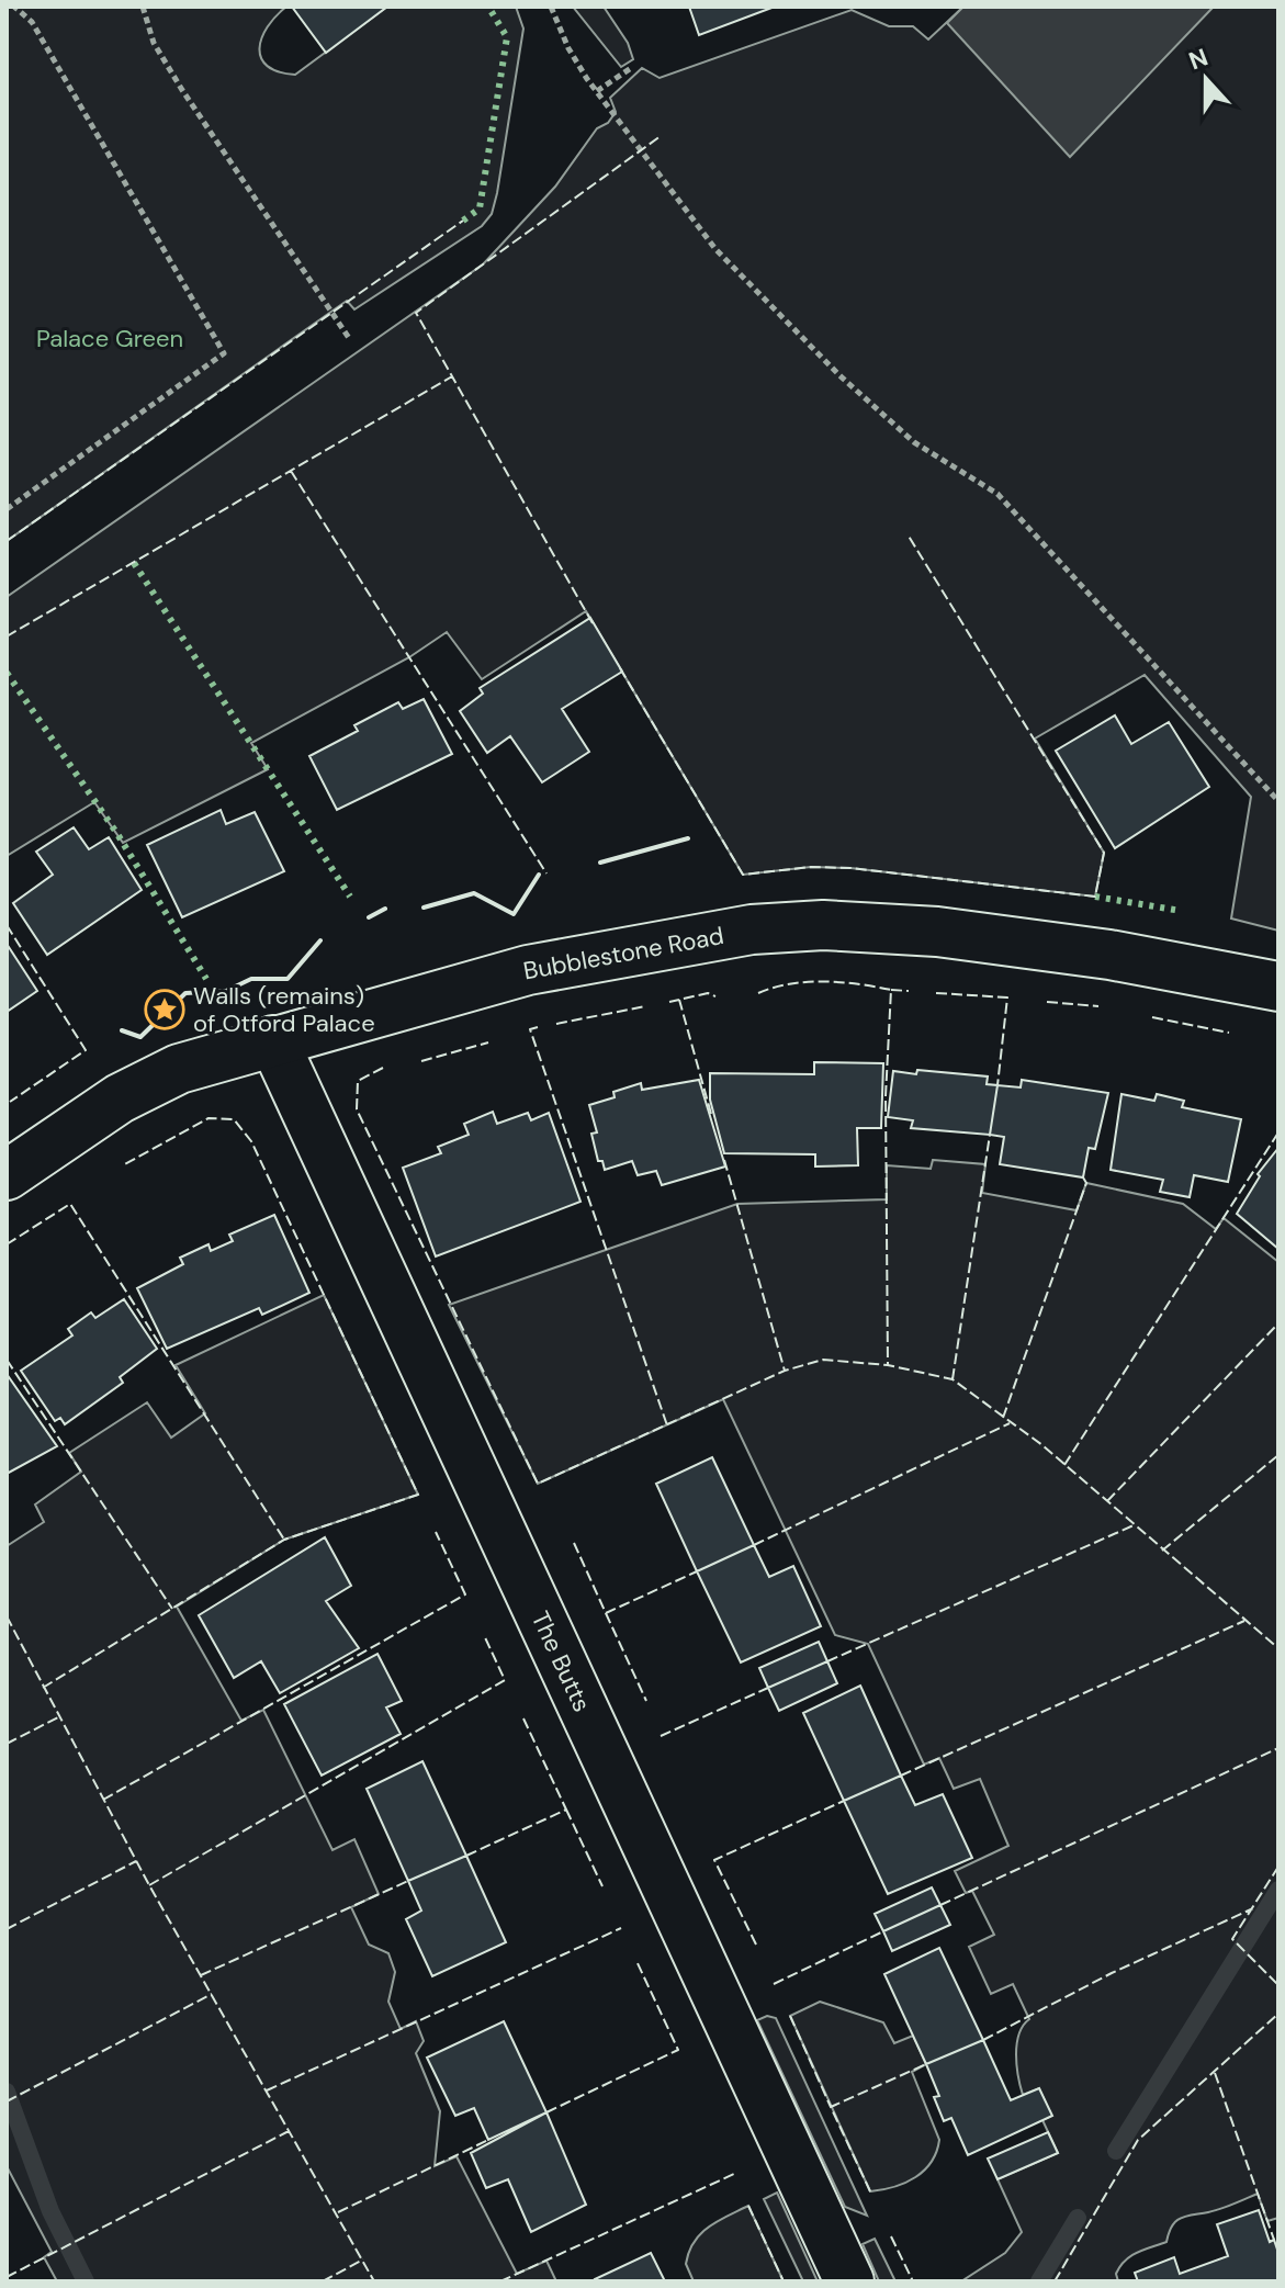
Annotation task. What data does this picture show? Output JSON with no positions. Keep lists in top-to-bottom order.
{
  "streets": {
    "street": ["Bubblestone Road", "The Butts"]
  },
  "crossings": [
    ["Bubblestone Road", "The Butts"]
  ],
  "parks": ["Palace Green"],
  "places": {
    "place": ["Walls (remains) of Otford Palace"]
  },
  "north": "top"
}
